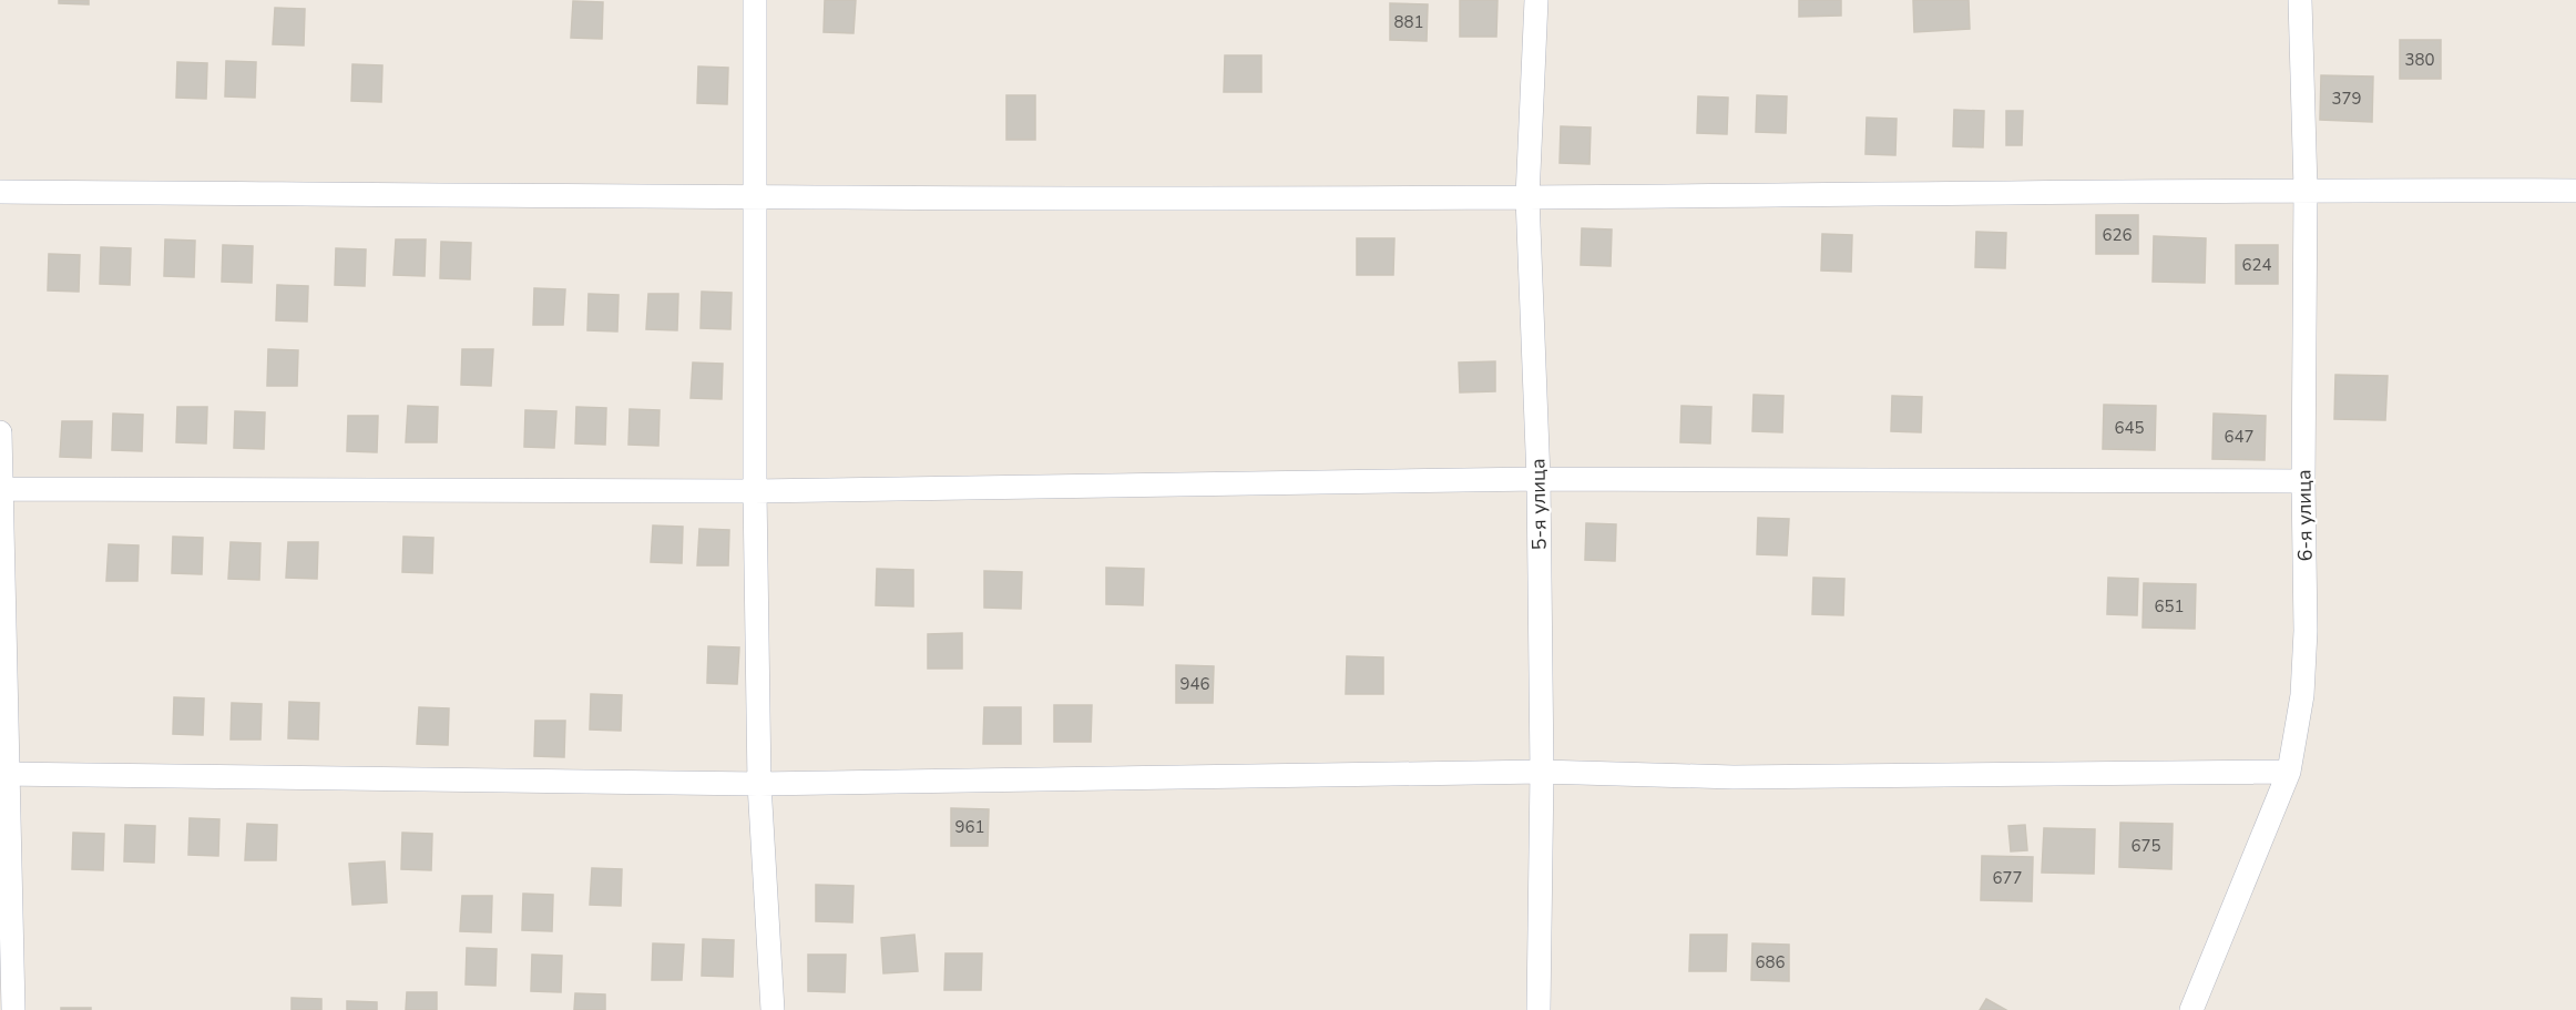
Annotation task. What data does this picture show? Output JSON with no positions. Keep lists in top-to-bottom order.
{
  "streets": {
    "street": ["5-я улица", "6-я улица"]
  },
  "house_numbers": [
    "881",
    "380",
    "379",
    "626",
    "624",
    "645",
    "647",
    "651",
    "946",
    "961",
    "675",
    "677",
    "686"
  ]
}
